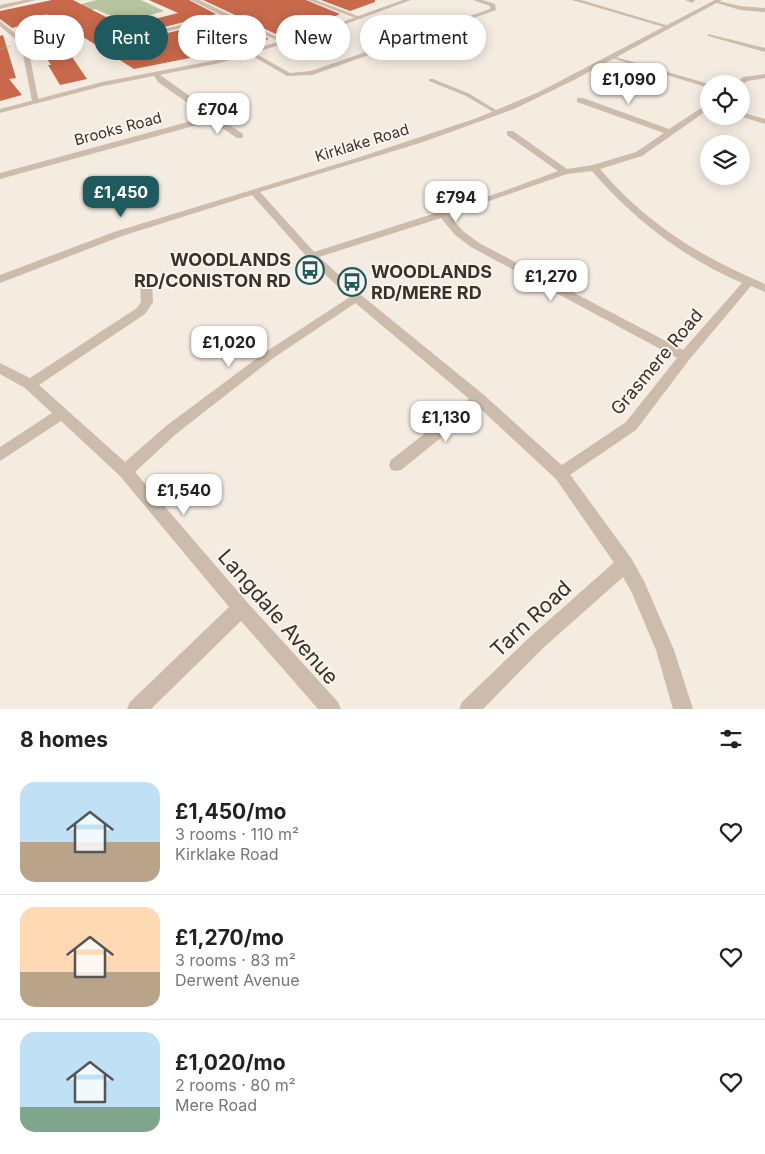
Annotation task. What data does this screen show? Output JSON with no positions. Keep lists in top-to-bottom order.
{
  "streets": {
    "street": [
      "Brooks Road",
      "Kirklake Road",
      "Grasmere Road",
      "Langdale Avenue",
      "Tarn Road"
    ]
  },
  "places": {
    "bus stop": ["WOODLANDS RD/CONISTON RD", "WOODLANDS RD/MERE RD"]
  },
  "page": {
    "chip": [
      "Buy",
      "Rent",
      "Filters",
      "New",
      "Apartment"
    ],
    "price": [
      "£1,090",
      "£704",
      "£1,450",
      "£794",
      "£1,270",
      "£1,020",
      "£1,130",
      "£1,540"
    ],
    "heading": "8 homes",
    "list": [
      {
        "name": "£1,450/mo",
        "note": "3 rooms · 110 m² · Kirklake Road"
      },
      {
        "name": "£1,270/mo",
        "note": "3 rooms · 83 m² · Derwent Avenue"
      },
      {
        "name": "£1,020/mo",
        "note": "2 rooms · 80 m² · Mere Road"
      }
    ]
  }
}
